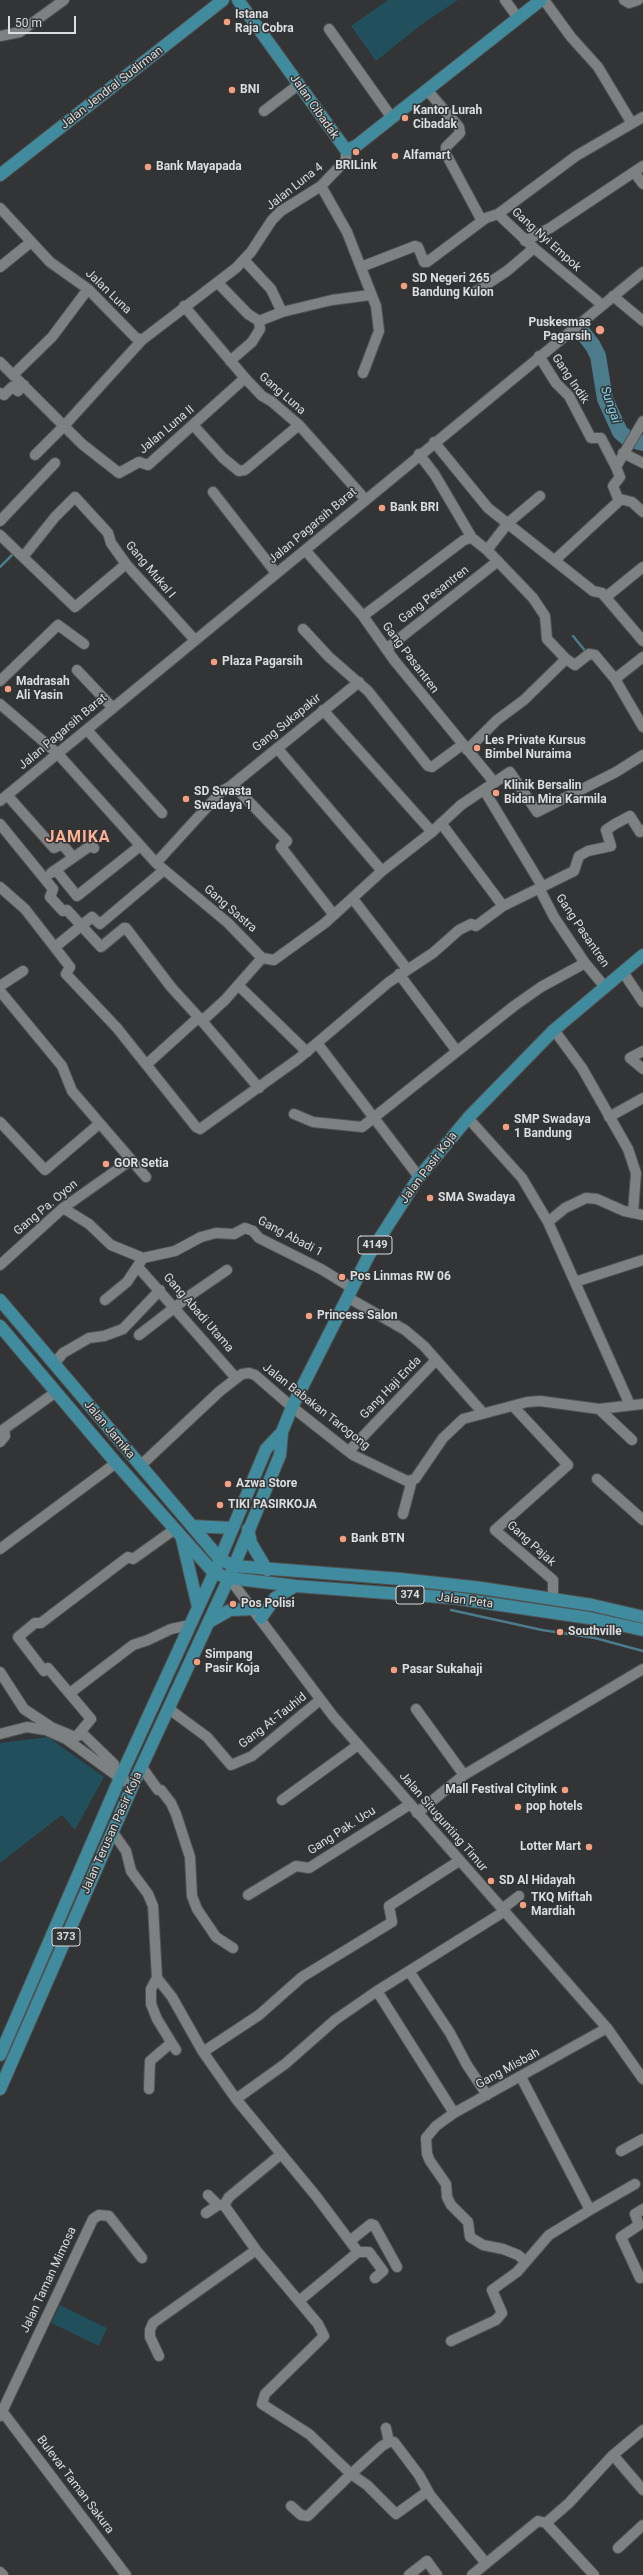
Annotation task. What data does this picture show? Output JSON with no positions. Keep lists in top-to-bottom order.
{
  "streets": {
    "main road": [
      "Jalan Jendral Sudirman",
      "Jalan Cibadak",
      "Jalan Pasir Koja",
      "4149",
      "Jalan Jamika",
      "374",
      "Jalan Peta",
      "Jalan Terusan Pasir Koja",
      "373"
    ],
    "street": [
      "Jalan Luna 4",
      "Gang Nyi Empok",
      "Jalan Luna",
      "Gang Indik",
      "Gang Luna",
      "Jalan Luna II",
      "Jalan Pagarsih Barat",
      "Gang Mukal I",
      "Gang Pesantren",
      "Gang Pasantren",
      "Gang Sukapakir",
      "Gang Sastra",
      "Gang Pa. Oyon",
      "Gang Abadi 1",
      "Gang Abadi Utama",
      "Gang Haji Enda",
      "Jalan Babakan Tarogong",
      "Gang Pajak",
      "Gang At-Tauhid",
      "Jalan Situgunting Timur",
      "Gang Pak. Ucu",
      "Gang Misbah",
      "Jalan Taman Mimosa",
      "Bulevar Taman Sakura"
    ]
  },
  "crossings": [
    ["Jalan Cibadak", "Jalan Luna 4"],
    ["Jalan Luna 4", "Gang Luna"],
    ["Gang Nyi Empok", "Jalan Pagarsih Barat"],
    ["Gang Indik", "Jalan Pagarsih Barat"],
    ["Gang Luna", "Jalan Luna II"],
    ["Gang Luna", "Jalan Pagarsih Barat"],
    ["Jalan Pagarsih Barat", "Gang Mukal I"],
    ["Jalan Pagarsih Barat", "Gang Pasantren"],
    ["Jalan Pagarsih Barat", "Gang Sastra"],
    ["Gang Pesantren", "Gang Pasantren"],
    ["Gang Pasantren", "Jalan Pasir Koja"],
    ["Gang Sukapakir", "Gang Sastra"],
    ["Jalan Pasir Koja", "Gang Abadi 1"],
    ["Jalan Pasir Koja", "Jalan Babakan Tarogong"],
    ["Jalan Pasir Koja", "Jalan Jamika"],
    ["Jalan Pasir Koja", "Jalan Peta"],
    ["Jalan Pasir Koja", "Jalan Situgunting Timur"],
    ["Jalan Pasir Koja", "Jalan Terusan Pasir Koja"],
    ["Gang Abadi Utama", "Jalan Babakan Tarogong"],
    ["Gang Haji Enda", "Jalan Babakan Tarogong"],
    ["Jalan Jamika", "Jalan Peta"],
    ["Jalan Jamika", "Jalan Terusan Pasir Koja"],
    ["Gang Pajak", "Jalan Peta"],
    ["Jalan Peta", "Jalan Situgunting Timur"],
    ["Jalan Peta", "Jalan Terusan Pasir Koja"],
    ["Gang At-Tauhid", "Jalan Situgunting Timur"],
    ["Gang At-Tauhid", "Jalan Terusan Pasir Koja"],
    ["Jalan Situgunting Timur", "Gang Pak. Ucu"],
    ["Jalan Situgunting Timur", "Jalan Terusan Pasir Koja"],
    ["Jalan Situgunting Timur", "Gang Misbah"],
    ["Jalan Taman Mimosa", "Bulevar Taman Sakura"]
  ],
  "districts": ["JAMIKA"],
  "water": ["Sungai"],
  "places": [
    "Istana Raja Cobra",
    "BNI",
    "Kantor Lurah Cibadak",
    "BRILink",
    "Alfamart",
    "Bank Mayapada",
    "SD Negeri 265 Bandung Kulon",
    "Puskesmas Pagarsih",
    "Bank BRI",
    "Plaza Pagarsih",
    "Madrasah Ali Yasin",
    "Les Private Kursus Bimbel Nuraima",
    "Klinik Bersalin Bidan Mira Karmila",
    "SD Swasta Swadaya 1",
    "SMP Swadaya 1 Bandung",
    "GOR Setia",
    "SMA Swadaya",
    "Pos Linmas RW 06",
    "Princess Salon",
    "Azwa Store",
    "TIKI PASIRKOJA",
    "Bank BTN",
    "Pos Polisi",
    "Southville",
    "Simpang Pasir Koja",
    "Pasar Sukahaji",
    "Mall Festival Citylink",
    "pop hotels",
    "Lotter Mart",
    "SD Al Hidayah",
    "TKQ Miftah Mardiah"
  ],
  "scale_bar": "50 m"
}
